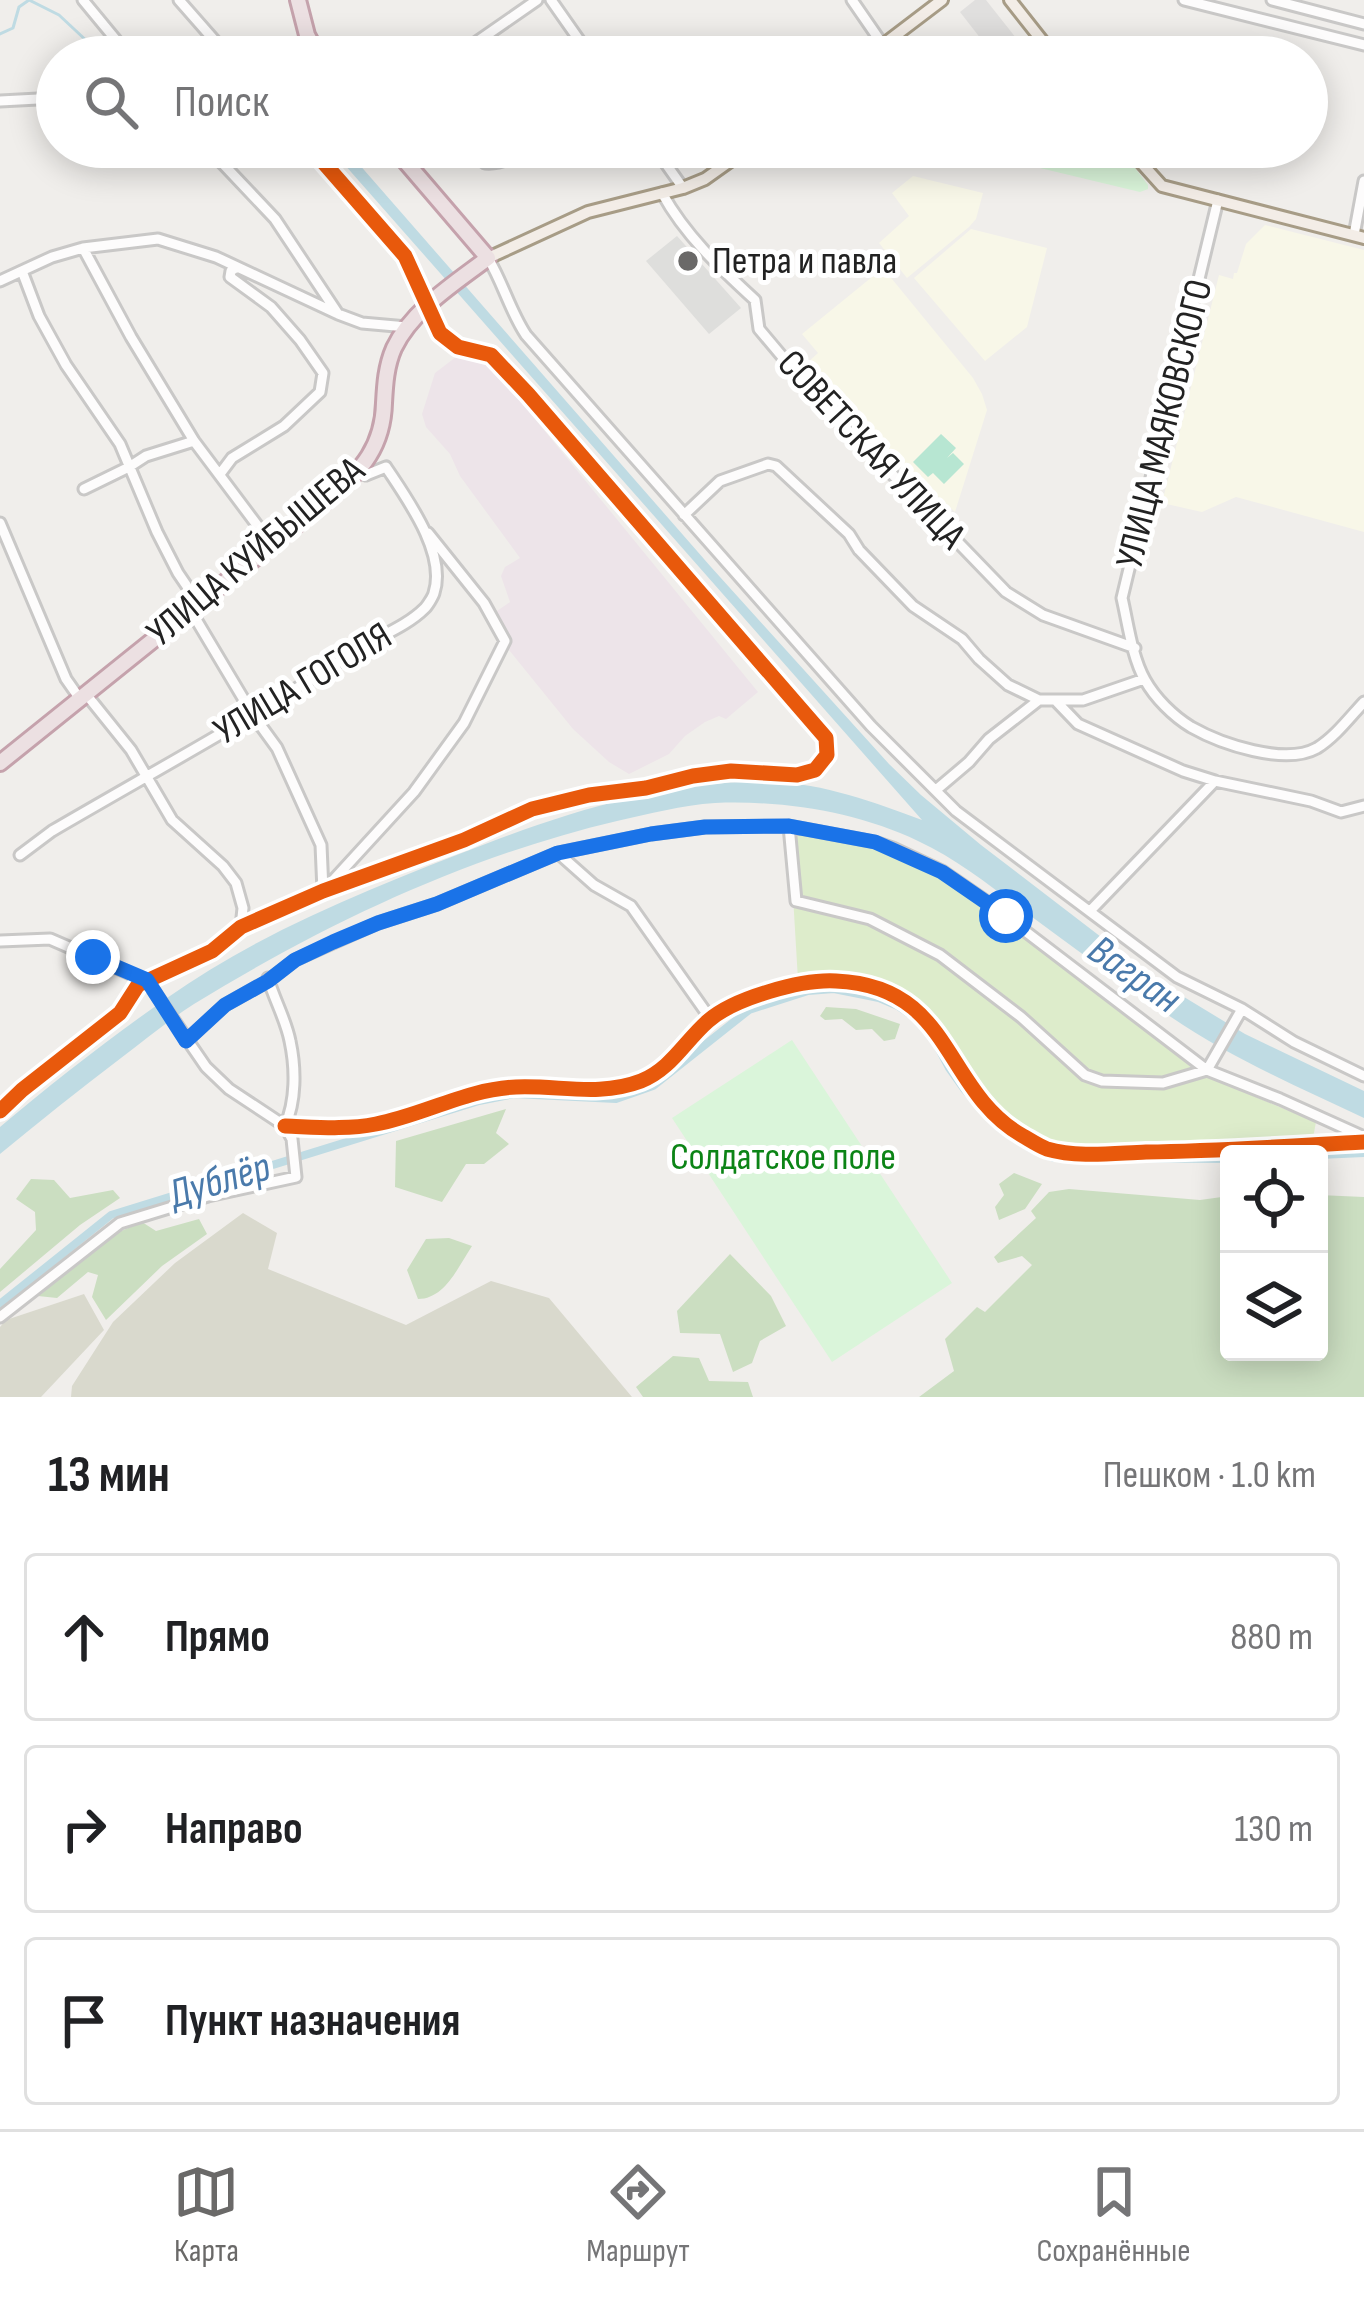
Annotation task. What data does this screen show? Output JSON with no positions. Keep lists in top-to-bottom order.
{
  "streets": {
    "highway": ["УЛИЦА КУЙБЫШЕВА"],
    "street": ["УЛИЦА МАЯКОВСКОГО", "СОВЕТСКАЯ УЛИЦА", "УЛИЦА ГОГОЛЯ"]
  },
  "crossings": [
    ["УЛИЦА МАЯКОВСКОГО", "СОВЕТСКАЯ УЛИЦА"],
    ["УЛИЦА КУЙБЫШЕВА", "УЛИЦА ГОГОЛЯ"]
  ],
  "water": ["Вагран", "Дублёр"],
  "parks": ["Солдатское поле"],
  "places": ["Петра и павла"],
  "page": {
    "search": "Поиск",
    "heading": ["13 мин", "Пешком · 1.0 km"],
    "list": [
      ["Прямо", "880 m"],
      ["Направо", "130 m"],
      "Пункт назначения"
    ],
    "nav": ["Карта", "Маршрут", "Сохранённые"]
  }
}
